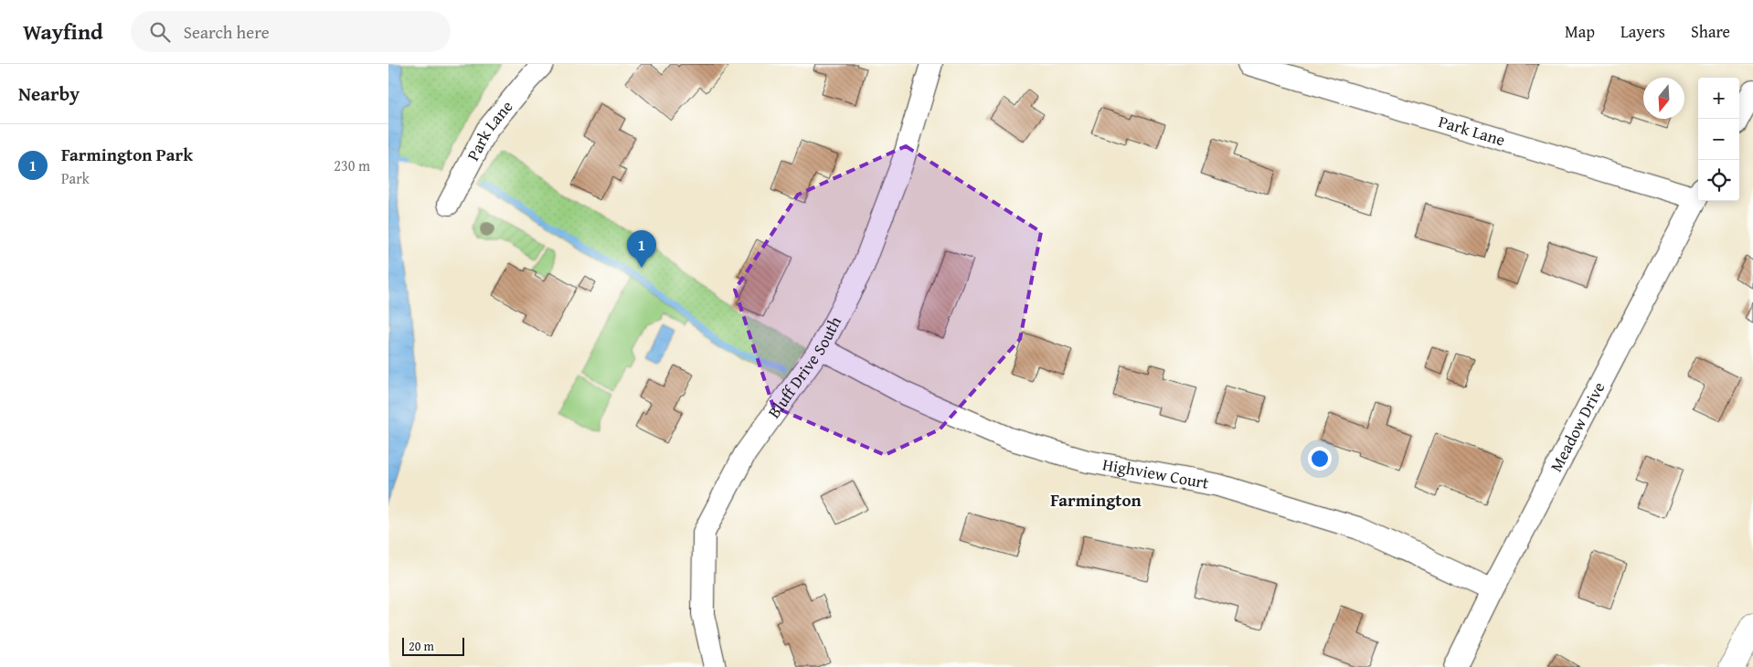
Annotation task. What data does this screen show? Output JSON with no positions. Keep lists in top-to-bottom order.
{
  "streets": {
    "street": [
      "Park Lane",
      "Bluff Drive South",
      "Meadow Drive",
      "Highview Court"
    ]
  },
  "crossings": [
    ["Bluff Drive South", "Highview Court"],
    ["Meadow Drive", "Highview Court"]
  ],
  "districts": ["Farmington"],
  "scale_bar": "20 m",
  "north": "bottom",
  "page": {
    "header": "Wayfind",
    "search": "Search here",
    "nav": ["Map", "Layers", "Share"],
    "heading": "Nearby",
    "map_buttons": ["+", "−"],
    "list": [
      {
        "mark": "1",
        "name": "Farmington Park",
        "note": "Park",
        "value": "230 m"
      }
    ],
    "pins": "1",
    "scale": "20 m"
  }
}
